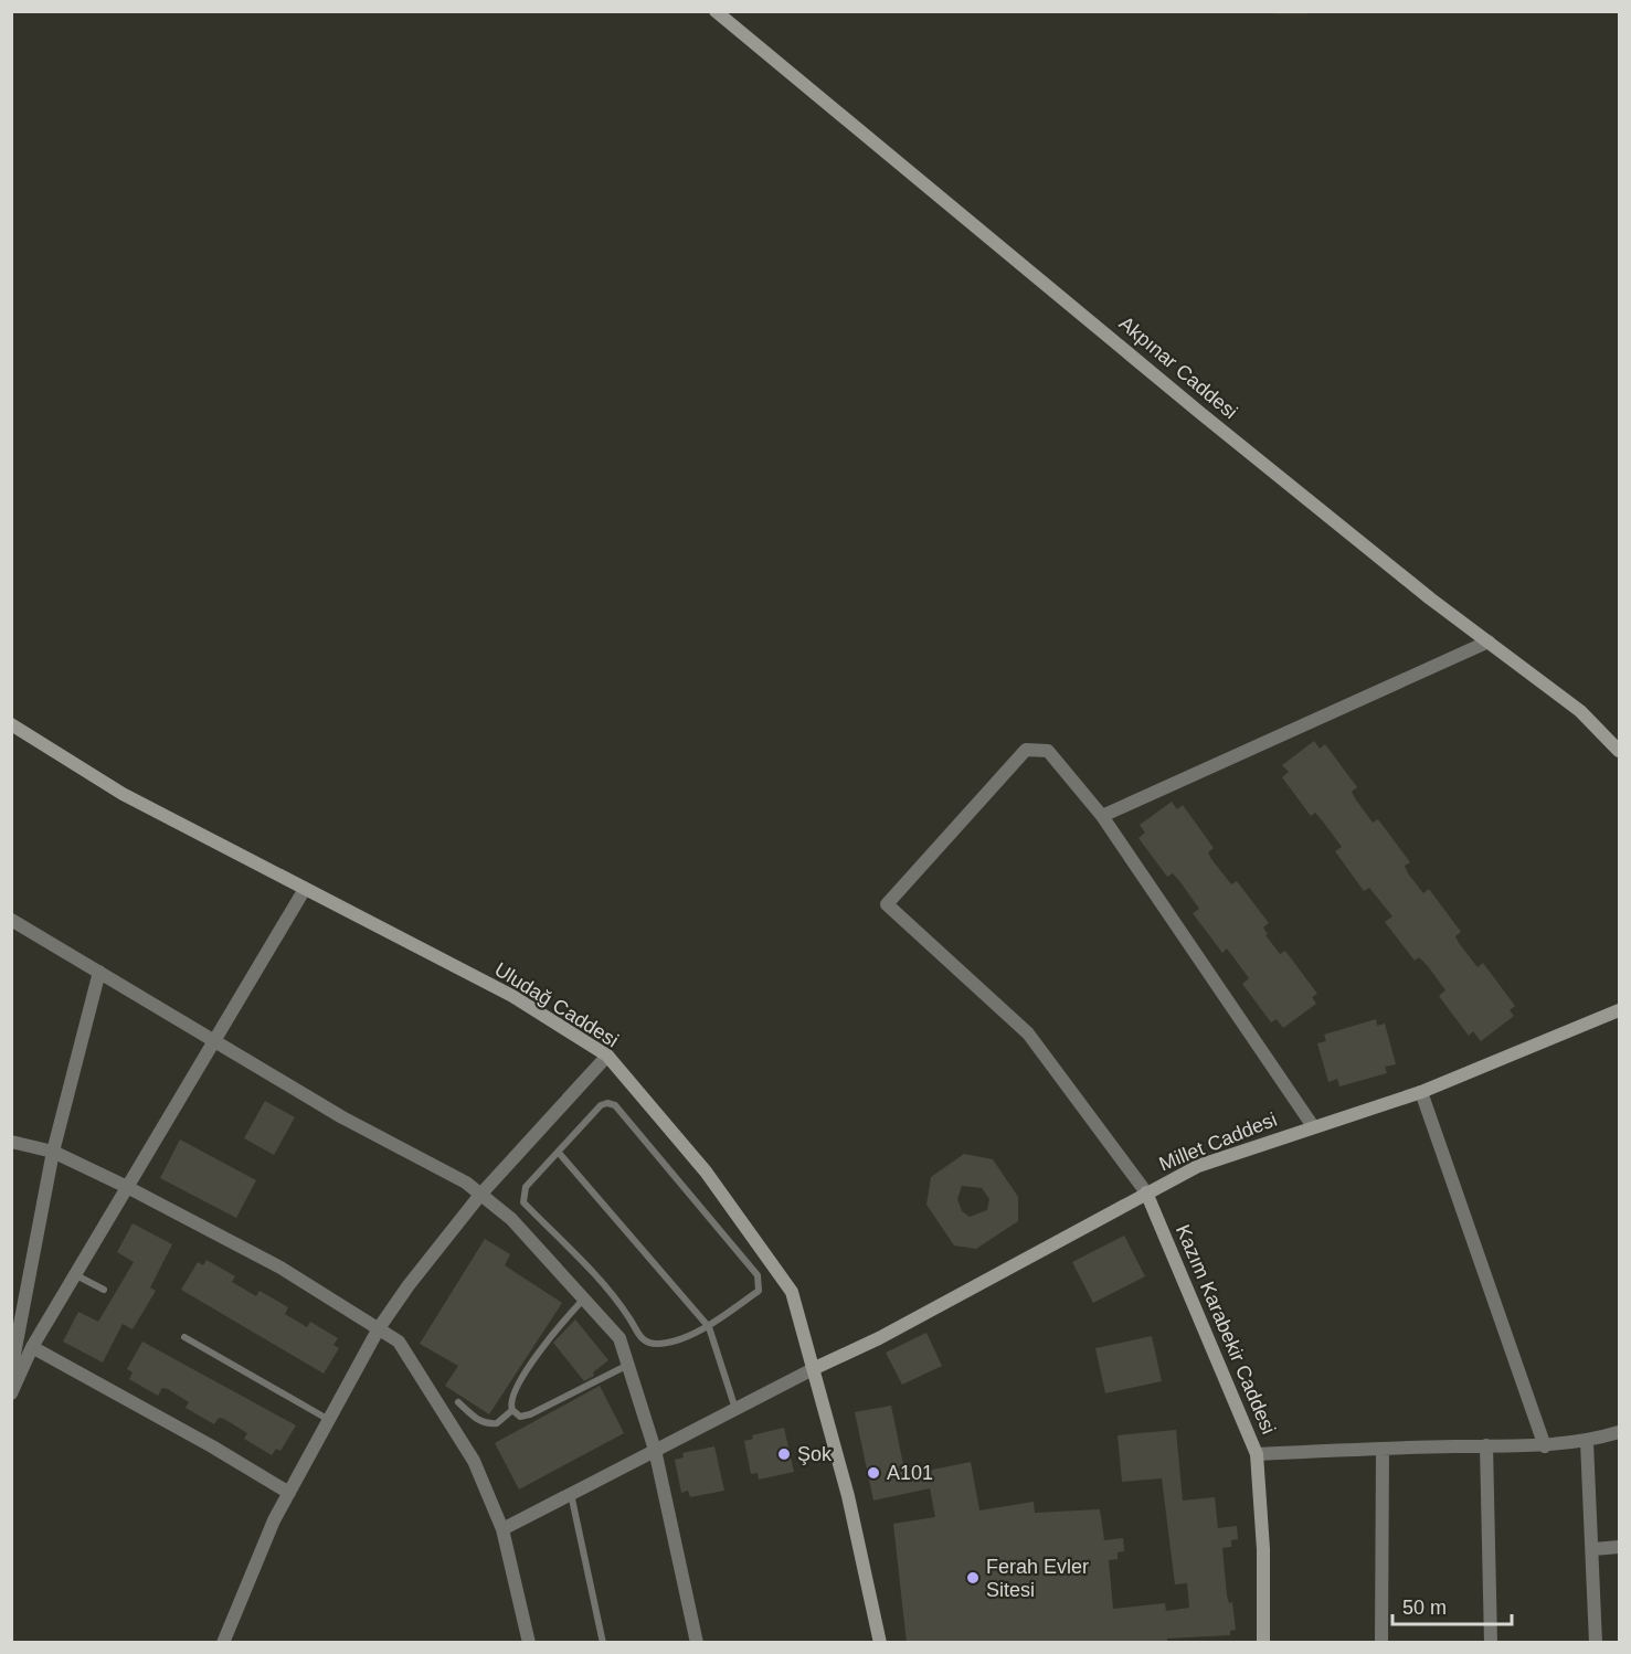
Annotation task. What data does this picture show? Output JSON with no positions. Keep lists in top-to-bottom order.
{
  "streets": {
    "street": [
      "Akpınar Caddesi",
      "Uludağ Caddesi",
      "Millet Caddesi",
      "Kazım Karabekir Caddesi"
    ]
  },
  "crossings": [
    ["Uludağ Caddesi", "Millet Caddesi"],
    ["Millet Caddesi", "Kazım Karabekir Caddesi"]
  ],
  "places": ["Şok", "A101", "Ferah Evler Sitesi"],
  "scale_bar": "50 m"
}
